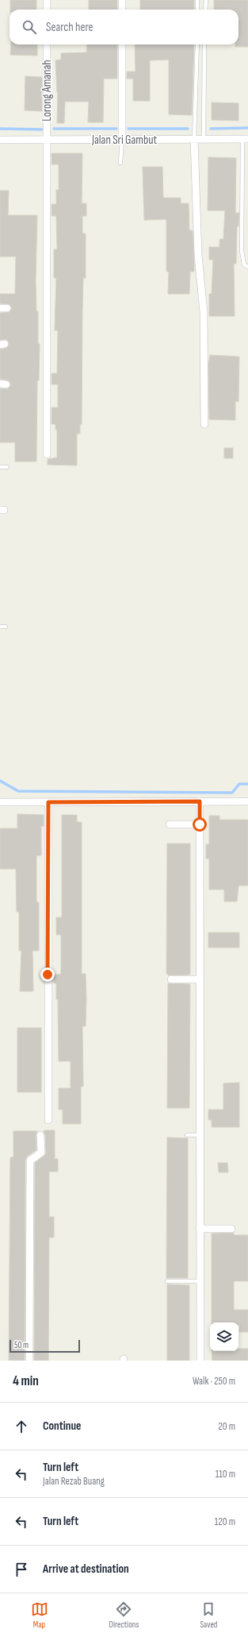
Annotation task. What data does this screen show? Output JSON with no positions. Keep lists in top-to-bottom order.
{
  "streets": {
    "street": ["Lorong Amanah", "Jalan Sri Gambut"]
  },
  "crossings": [
    ["Lorong Amanah", "Jalan Sri Gambut"]
  ],
  "scale_bar": "50 m",
  "page": {
    "search": "Search here",
    "scale": "50 m",
    "heading": ["4 min", "Walk · 250 m"],
    "list": [
      ["Continue", "20 m"],
      ["Turn left", "Jalan Rezab Buang", "110 m"],
      ["Turn left", "120 m"],
      "Arrive at destination"
    ],
    "nav": ["Map", "Directions", "Saved"]
  }
}
